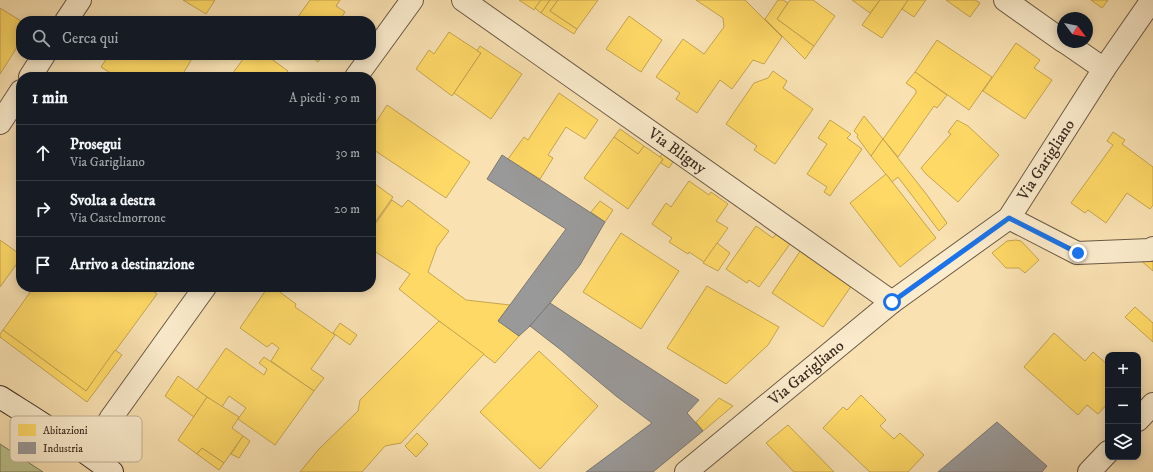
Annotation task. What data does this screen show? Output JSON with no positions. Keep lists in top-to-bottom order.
{
  "streets": {
    "street": ["Via Bligny", "Via Garigliano"]
  },
  "crossings": [
    ["Via Bligny", "Via Garigliano"]
  ],
  "legend": ["Abitazioni", "Industria"],
  "north": "bottom right",
  "page": {
    "search": "Cerca qui",
    "heading": ["1 min", "A piedi · 50 m"],
    "list": [
      ["Prosegui", "Via Garigliano", "30 m"],
      ["Svolta a destra", "Via Castelmorrone", "20 m"],
      "Arrivo a destinazione"
    ],
    "map_buttons": ["+", "−"]
  }
}
